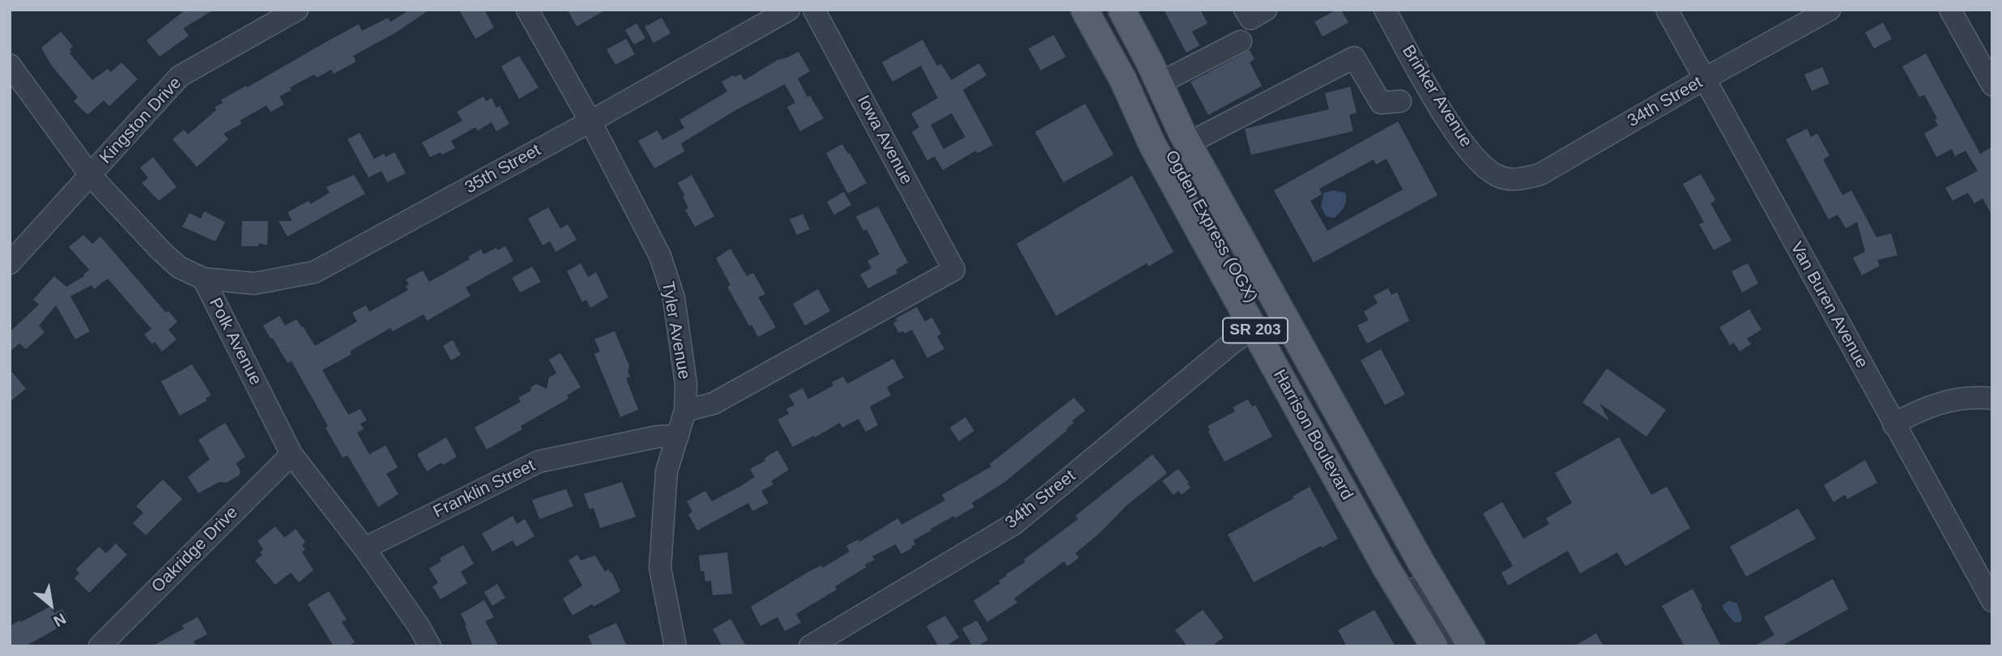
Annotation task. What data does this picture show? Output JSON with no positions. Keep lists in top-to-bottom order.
{
  "streets": {
    "main road": ["SR 203", "Harrison Boulevard"],
    "street": [
      "Brinker Avenue",
      "34th Street",
      "Kingston Drive",
      "Iowa Avenue",
      "35th Street",
      "Ogden Express (OGX)",
      "Van Buren Avenue",
      "Tyler Avenue",
      "Polk Avenue",
      "Franklin Street",
      "Oakridge Drive"
    ]
  },
  "crossings": [
    ["Brinker Avenue", "34th Street"],
    ["34th Street", "Van Buren Avenue"],
    ["34th Street", "Harrison Boulevard"],
    ["Kingston Drive", "Polk Avenue"],
    ["Iowa Avenue", "Tyler Avenue"],
    ["35th Street", "Tyler Avenue"],
    ["35th Street", "Polk Avenue"],
    ["Tyler Avenue", "Franklin Street"],
    ["Polk Avenue", "Franklin Street"],
    ["Polk Avenue", "Oakridge Drive"]
  ],
  "north": "bottom right"
}
